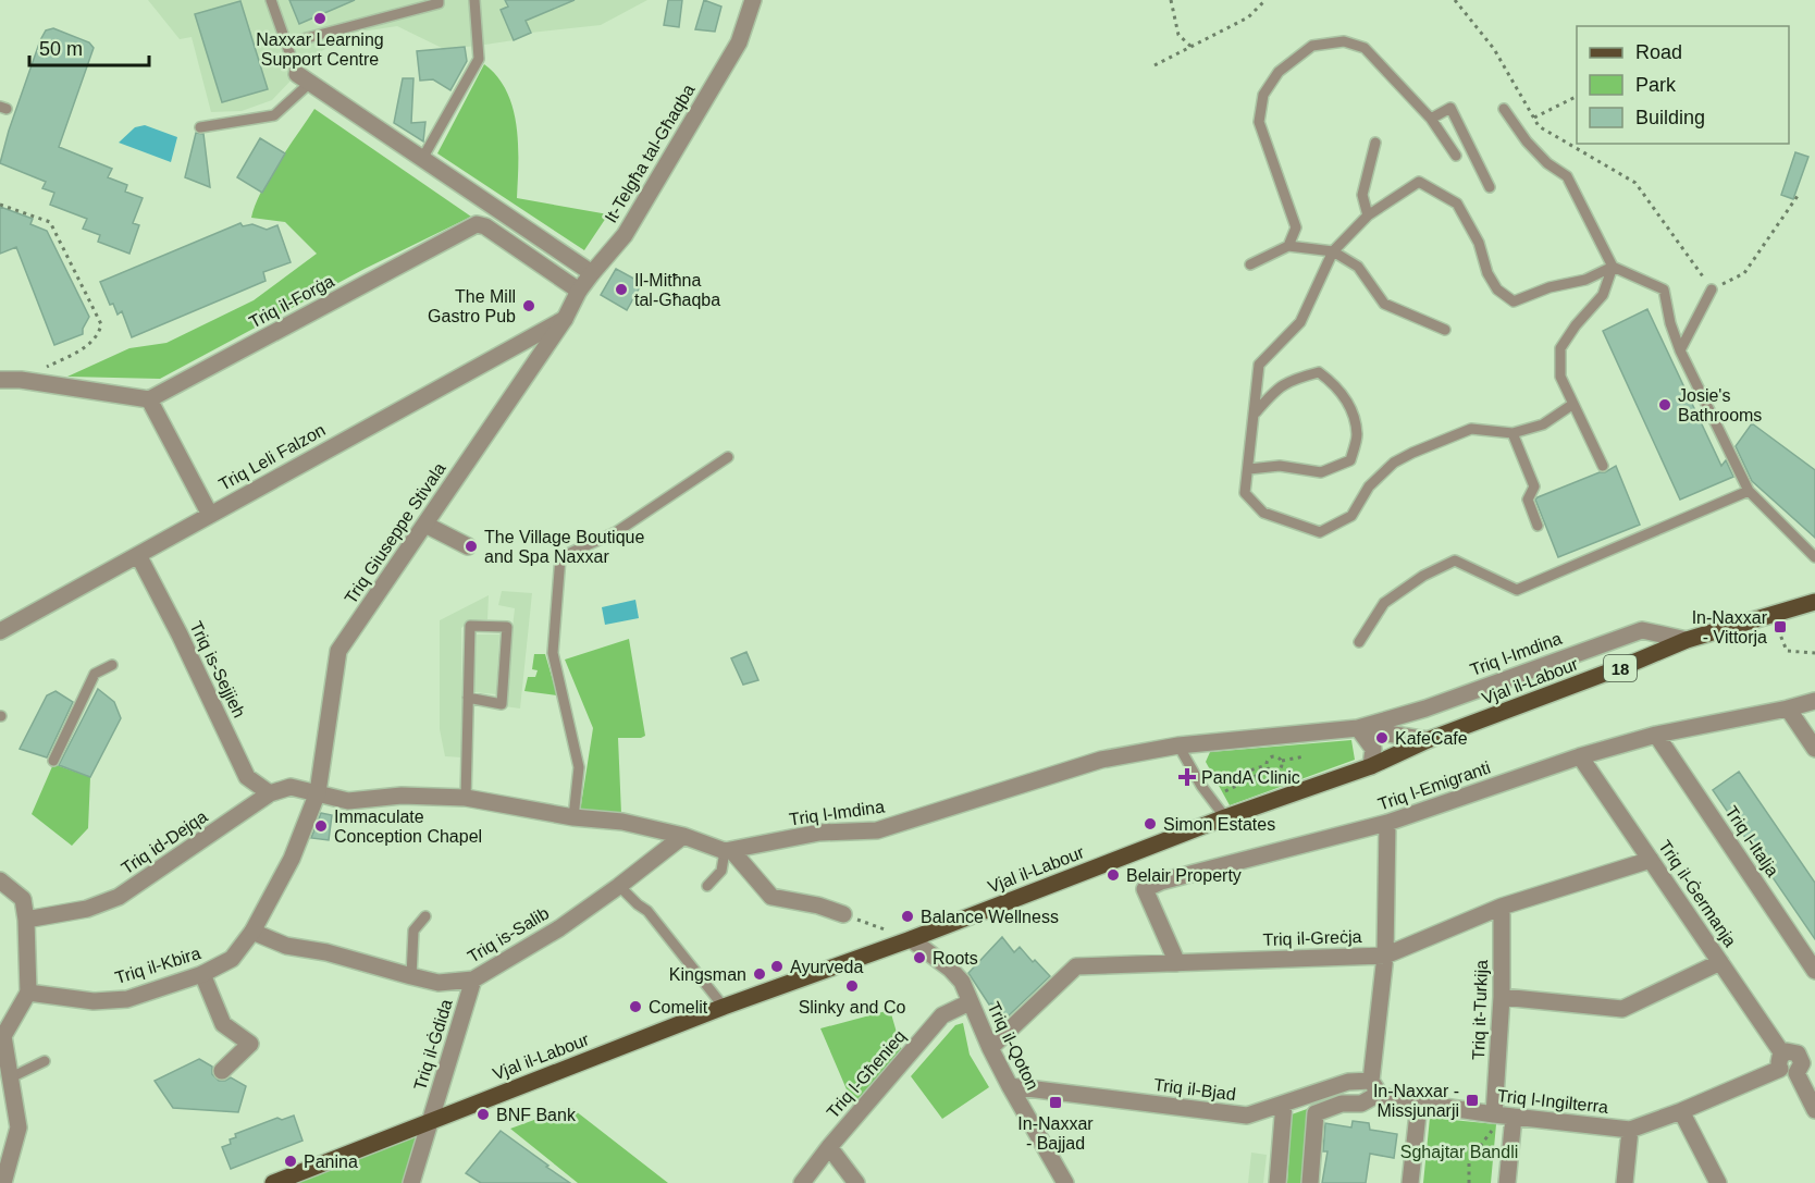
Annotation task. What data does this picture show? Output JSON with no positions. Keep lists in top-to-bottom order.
{
  "streets": {
    "main road": ["18", "Vjal il-Labour"],
    "street": [
      "It-Telgħa tal-Għaqba",
      "Triq il-Forġa",
      "Triq Leli Falzon",
      "Triq Giuseppe Stivala",
      "Triq l-Imdina",
      "Triq is-Sejjieh",
      "Triq l-Emigranti",
      "Triq l-Italja",
      "Triq id-Dejqa",
      "Triq il-Ġermanja",
      "Triq is-Salib",
      "Triq il-Greċja",
      "Triq il-Kbira",
      "Triq it-Turkija",
      "Triq il-Ġdida",
      "Triq il-Qoton",
      "Triq l-Għenieq",
      "Triq il-Bjad",
      "Triq l-Ingilterra"
    ]
  },
  "crossings": [
    ["It-Telgħa tal-Għaqba", "Triq Leli Falzon"],
    ["It-Telgħa tal-Għaqba", "Triq Giuseppe Stivala"],
    ["Triq Leli Falzon", "Triq Giuseppe Stivala"],
    ["Triq Leli Falzon", "Triq is-Sejjieh"],
    ["Triq Giuseppe Stivala", "Triq id-Dejqa"],
    ["Triq Giuseppe Stivala", "Triq il-Kbira"],
    ["Triq l-Imdina", "Vjal il-Labour"],
    ["Triq is-Sejjieh", "Triq id-Dejqa"],
    ["Vjal il-Labour", "Triq il-Ġdida"],
    ["Vjal il-Labour", "Triq il-Qoton"],
    ["Triq l-Emigranti", "Triq l-Italja"],
    ["Triq l-Emigranti", "Triq il-Ġermanja"],
    ["Triq l-Emigranti", "Triq il-Greċja"],
    ["Triq id-Dejqa", "Triq il-Kbira"],
    ["Triq il-Ġermanja", "Triq il-Greċja"],
    ["Triq il-Ġermanja", "Triq l-Ingilterra"],
    ["Triq is-Salib", "Triq il-Kbira"],
    ["Triq is-Salib", "Triq il-Ġdida"],
    ["Triq il-Greċja", "Triq it-Turkija"],
    ["Triq il-Greċja", "Triq il-Qoton"],
    ["Triq it-Turkija", "Triq l-Ingilterra"],
    ["Triq il-Qoton", "Triq l-Għenieq"],
    ["Triq il-Qoton", "Triq il-Bjad"],
    ["Triq il-Bjad", "Triq l-Ingilterra"]
  ],
  "parks": ["Sghajtar Bandli"],
  "places": {
    "other": [
      "Naxxar Learning Support Centre",
      "Il-Mitħna tal-Għaqba",
      "The Mill Gastro Pub",
      "Josie's Bathrooms",
      "The Village Boutique and Spa Naxxar",
      "KafeCafe",
      "Simon Estates",
      "Immaculate Conception Chapel",
      "Belair Property",
      "Balance Wellness",
      "Roots",
      "Ayurveda",
      "Kingsman",
      "Slinky and Co",
      "Comelit",
      "BNF Bank",
      "Panina"
    ],
    "transit": ["In-Naxxar - Vittorja", "In-Naxxar - Missjunarji", "In-Naxxar - Bajjad"],
    "health": ["PandA Clinic"]
  },
  "legend": ["Road", "Park", "Building"],
  "scale_bar": "50 m"
}
